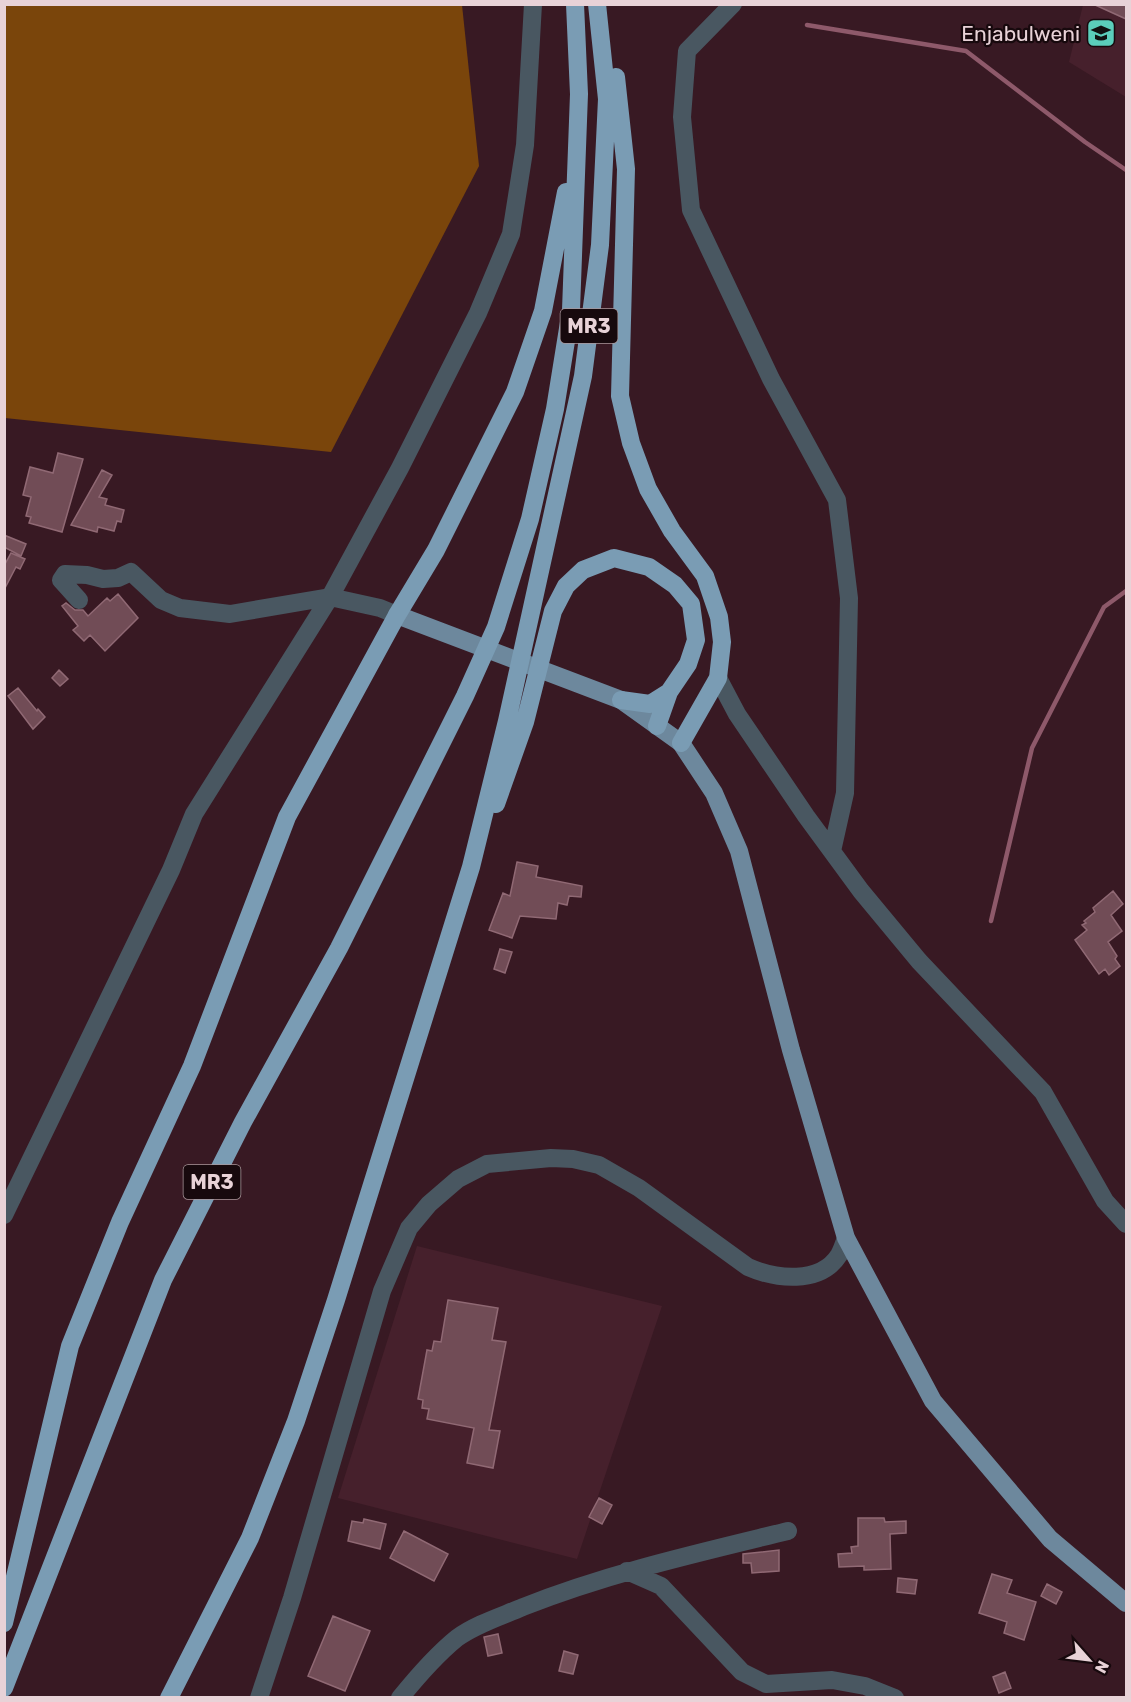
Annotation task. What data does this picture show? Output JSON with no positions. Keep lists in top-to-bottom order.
{
  "streets": {
    "highway": ["MR3"]
  },
  "places": {
    "school or university": ["Enjabulweni"]
  },
  "north": "bottom right"
}
